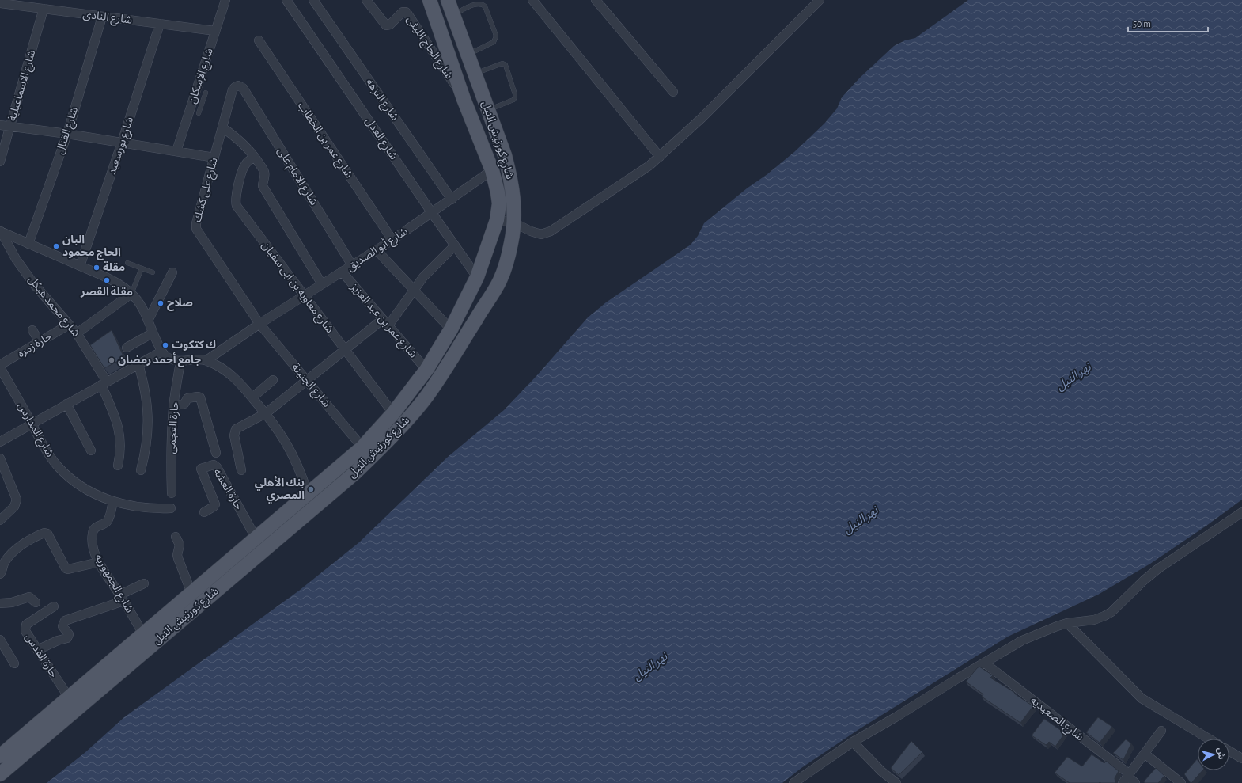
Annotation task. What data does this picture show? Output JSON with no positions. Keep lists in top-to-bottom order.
{
  "streets": {
    "main road": ["شارع كورنيش النيل"],
    "street": [
      "شارع النادى",
      "شارع الحاج الليثى",
      "شارع الإسكان",
      "شارع الاسماعيلية",
      "شارع النزهه",
      "شارع القنال",
      "شارع العدل",
      "شارع عمر بن الخطاب",
      "شارع بورسعيد",
      "شارع الامام على",
      "شارع على كشك",
      "شارع أبو الصديق",
      "شارع معاويه بن ابى سفيان",
      "شارع محمد هيكل",
      "شارع عمر بن عبد العزيز",
      "حارة زمره",
      "شارع الجنينة",
      "حارة العجمى",
      "شارع المدارس",
      "حارة العشه",
      "شارع الجمهوريه",
      "حارة القدس",
      "شارع الصعيديه"
    ]
  },
  "crossings": [
    ["شارع النادى", "شارع الإسكان"],
    ["شارع النادى", "شارع الاسماعيلية"],
    ["شارع النادى", "شارع القنال"],
    ["شارع النادى", "شارع بورسعيد"],
    ["شارع الحاج الليثى", "شارع كورنيش النيل"],
    ["شارع النزهه", "شارع أبو الصديق"],
    ["شارع العدل", "شارع كورنيش النيل"],
    ["شارع العدل", "شارع أبو الصديق"],
    ["شارع عمر بن الخطاب", "شارع أبو الصديق"],
    ["شارع كورنيش النيل", "شارع أبو الصديق"],
    ["شارع كورنيش النيل", "شارع معاويه بن ابى سفيان"],
    ["شارع كورنيش النيل", "شارع عمر بن عبد العزيز"],
    ["شارع كورنيش النيل", "شارع الجنينة"],
    ["شارع كورنيش النيل", "حارة العشه"],
    ["شارع كورنيش النيل", "شارع الجمهوريه"],
    ["شارع كورنيش النيل", "حارة القدس"],
    ["شارع الامام على", "شارع على كشك"],
    ["شارع الامام على", "شارع أبو الصديق"],
    ["شارع على كشك", "شارع أبو الصديق"],
    ["شارع على كشك", "شارع الجنينة"],
    ["شارع أبو الصديق", "شارع معاويه بن ابى سفيان"],
    ["شارع أبو الصديق", "شارع عمر بن عبد العزيز"],
    ["شارع أبو الصديق", "شارع الجنينة"],
    ["شارع محمد هيكل", "حارة زمره"],
    ["حارة زمره", "شارع المدارس"],
    ["شارع المدارس", "شارع الجمهوريه"]
  ],
  "water": ["نهر النيل"],
  "places": [
    "البان الحاج محمود",
    "مقلة",
    "مقلة القصر",
    "صلاح",
    "ك كتكوت",
    "جامع أحمد رمضان",
    "بنك الأهلي المصري"
  ],
  "scale_bar": "50 m",
  "north": "right"
}
